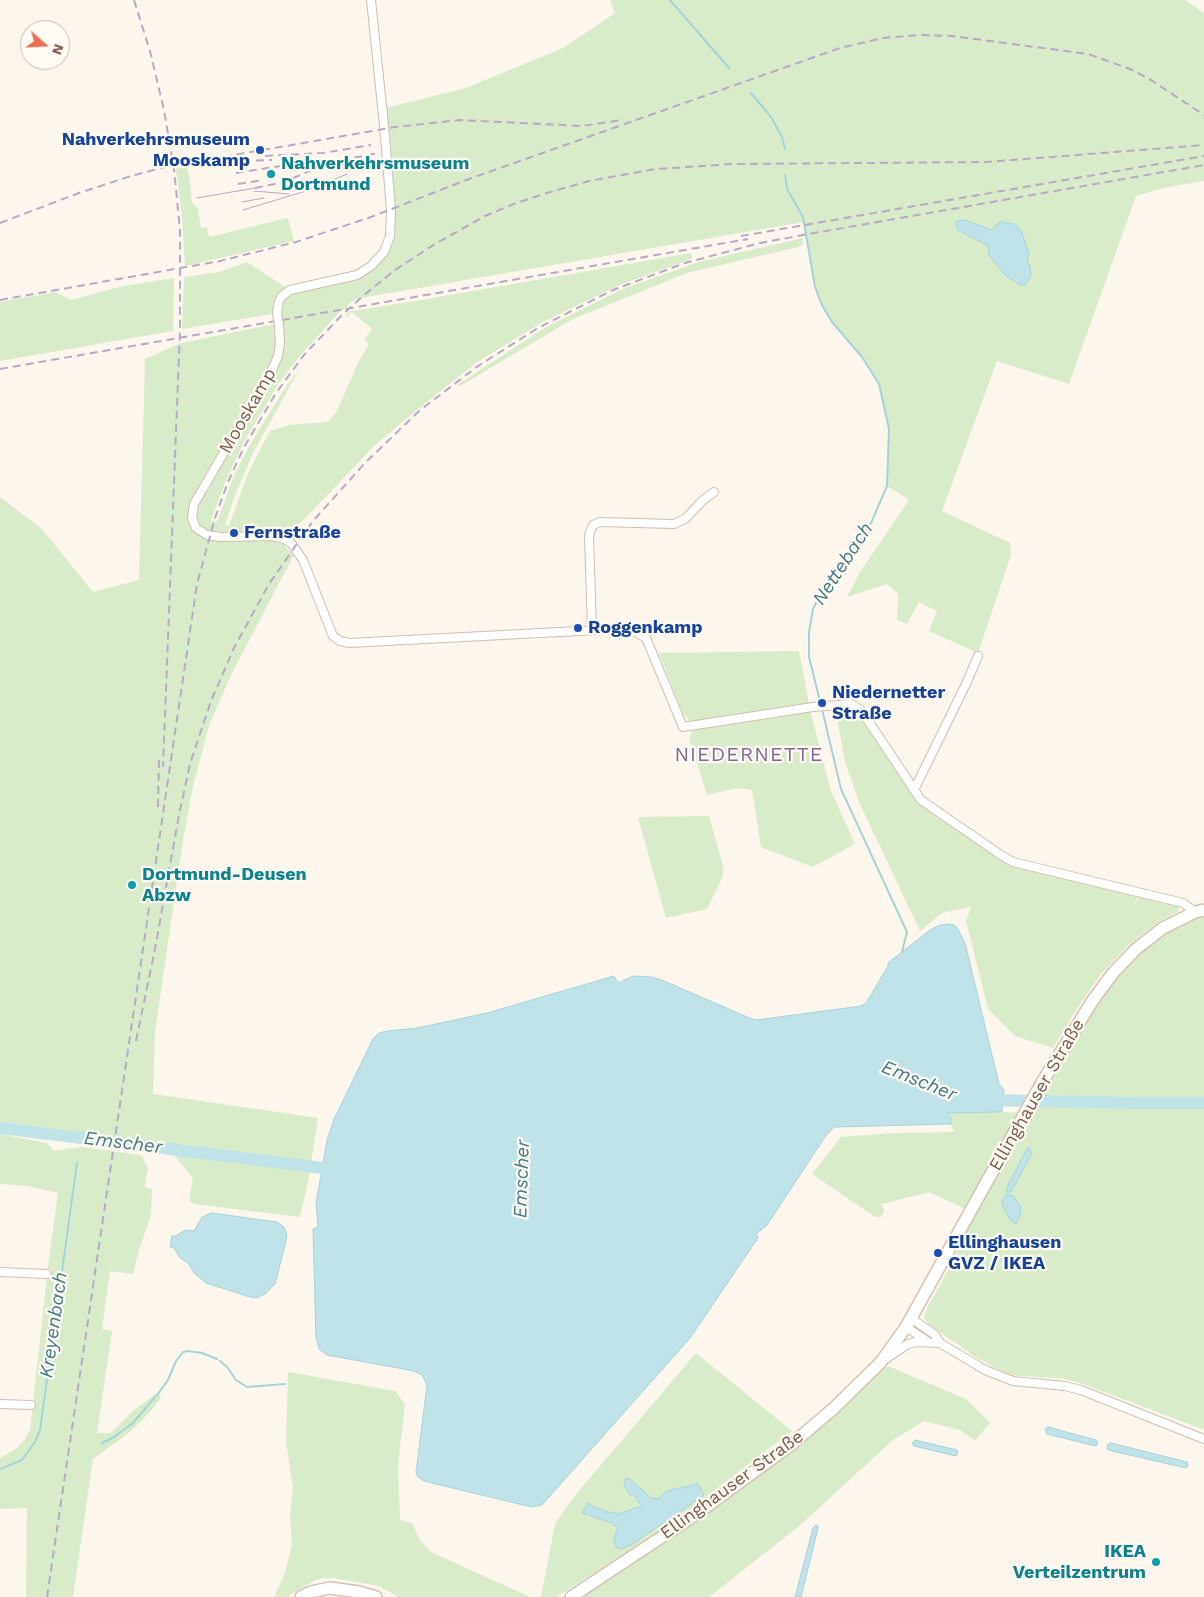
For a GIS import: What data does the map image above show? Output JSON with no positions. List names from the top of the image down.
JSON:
{
  "streets": {
    "main road": ["Ellinghauser Straße"],
    "street": ["Mooskamp"]
  },
  "districts": ["NIEDERNETTE"],
  "water": ["Nettebach", "Emscher", "Kreyenbach"],
  "places": [
    "Nahverkehrsmuseum Mooskamp",
    "Nahverkehrsmuseum Dortmund",
    "Fernstraße",
    "Roggenkamp",
    "Niedernetter Straße",
    "Dortmund-Deusen Abzw",
    "Ellinghausen GVZ / IKEA",
    "IKEA Verteilzentrum"
  ],
  "north": "right"
}
